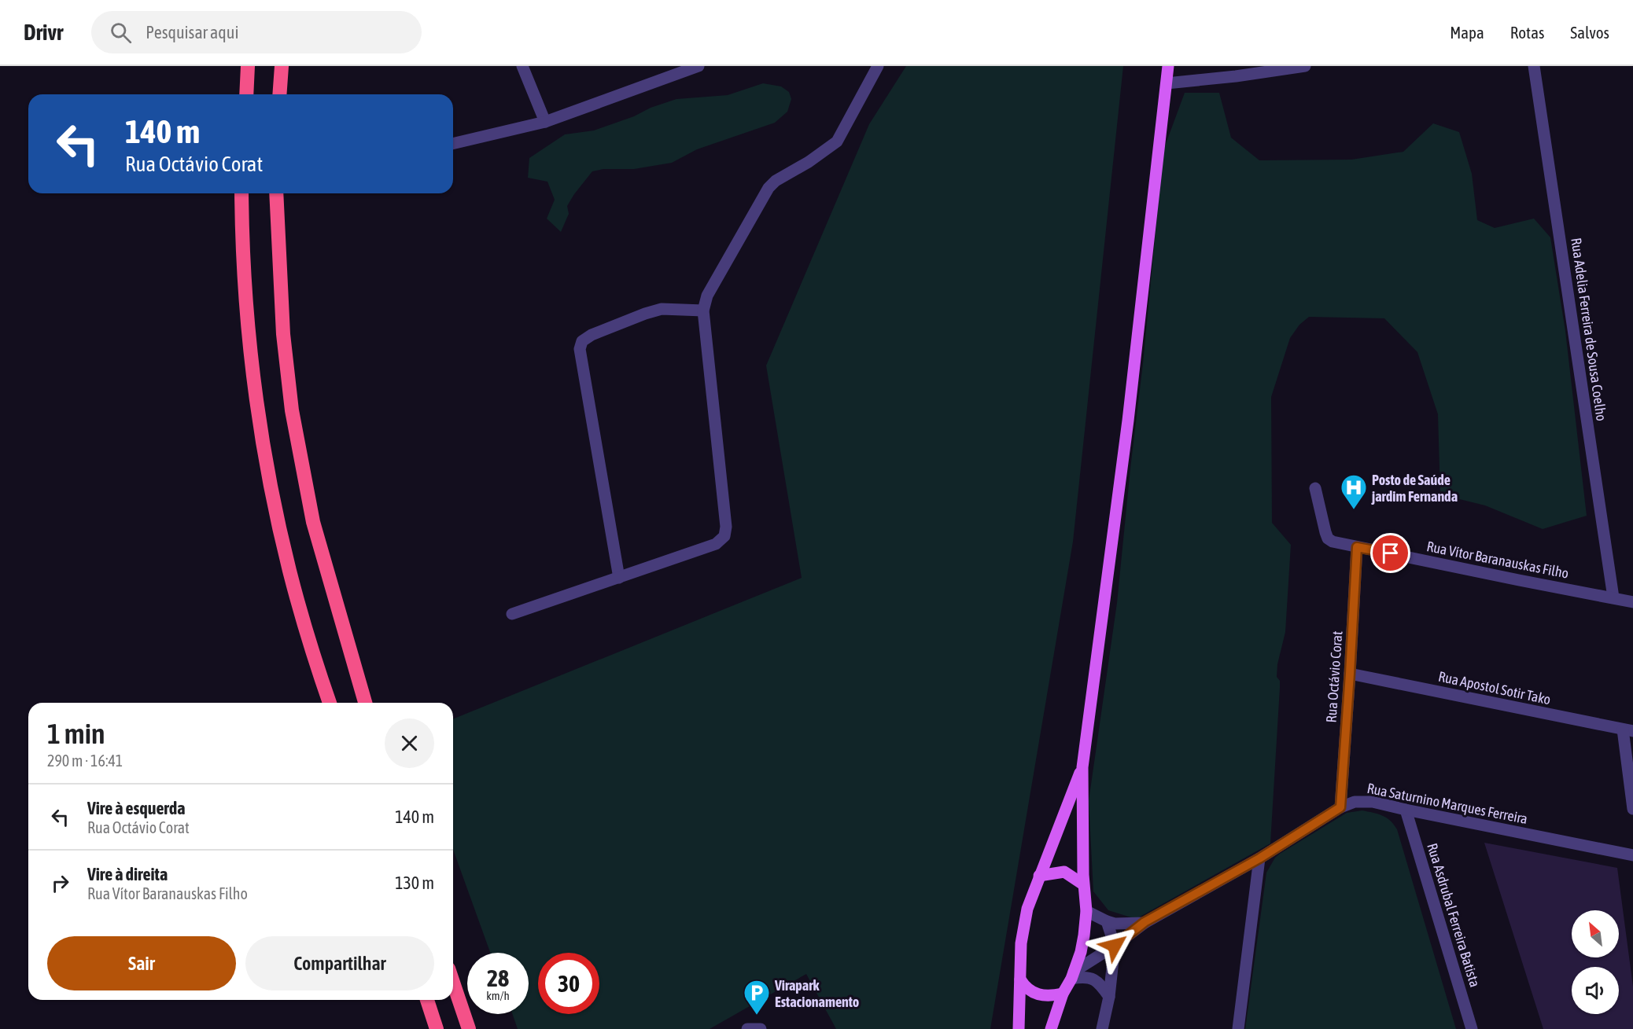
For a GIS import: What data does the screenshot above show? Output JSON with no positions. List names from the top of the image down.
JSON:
{
  "streets": {
    "street": [
      "Rua Adelia Ferreira de Sousa Coelho",
      "Rua Vítor Baranauskas Filho",
      "Rua Octávio Corat",
      "Rua Apostol Sotir Tako",
      "Rua Saturnino Marques Ferreira",
      "Rua Asdrubal Ferreira Batista"
    ]
  },
  "crossings": [
    ["Rua Adelia Ferreira de Sousa Coelho", "Rua Vítor Baranauskas Filho"],
    ["Rua Vítor Baranauskas Filho", "Rua Octávio Corat"],
    ["Rua Octávio Corat", "Rua Apostol Sotir Tako"],
    ["Rua Octávio Corat", "Rua Saturnino Marques Ferreira"],
    ["Rua Saturnino Marques Ferreira", "Rua Asdrubal Ferreira Batista"]
  ],
  "places": {
    "hospital": ["Posto de Saúde jardim Fernanda"],
    "parking": ["Virapark Estacionamento"]
  },
  "north": "top left",
  "page": {
    "header": "Drivr",
    "search": "Pesquisar aqui",
    "nav": ["Mapa", "Rotas", "Salvos"],
    "turn": ["140 m", "Rua Octávio Corat"],
    "heading": ["1 min", "290 m · 16:41"],
    "list": [
      {
        "name": "Vire à esquerda",
        "note": "Rua Octávio Corat",
        "value": "140 m"
      },
      {
        "name": "Vire à direita",
        "note": "Rua Vítor Baranauskas Filho",
        "value": "130 m"
      }
    ],
    "buttons": ["Sair", "Compartilhar"],
    "speed": "28 km/h",
    "limit": "30"
  }
}
